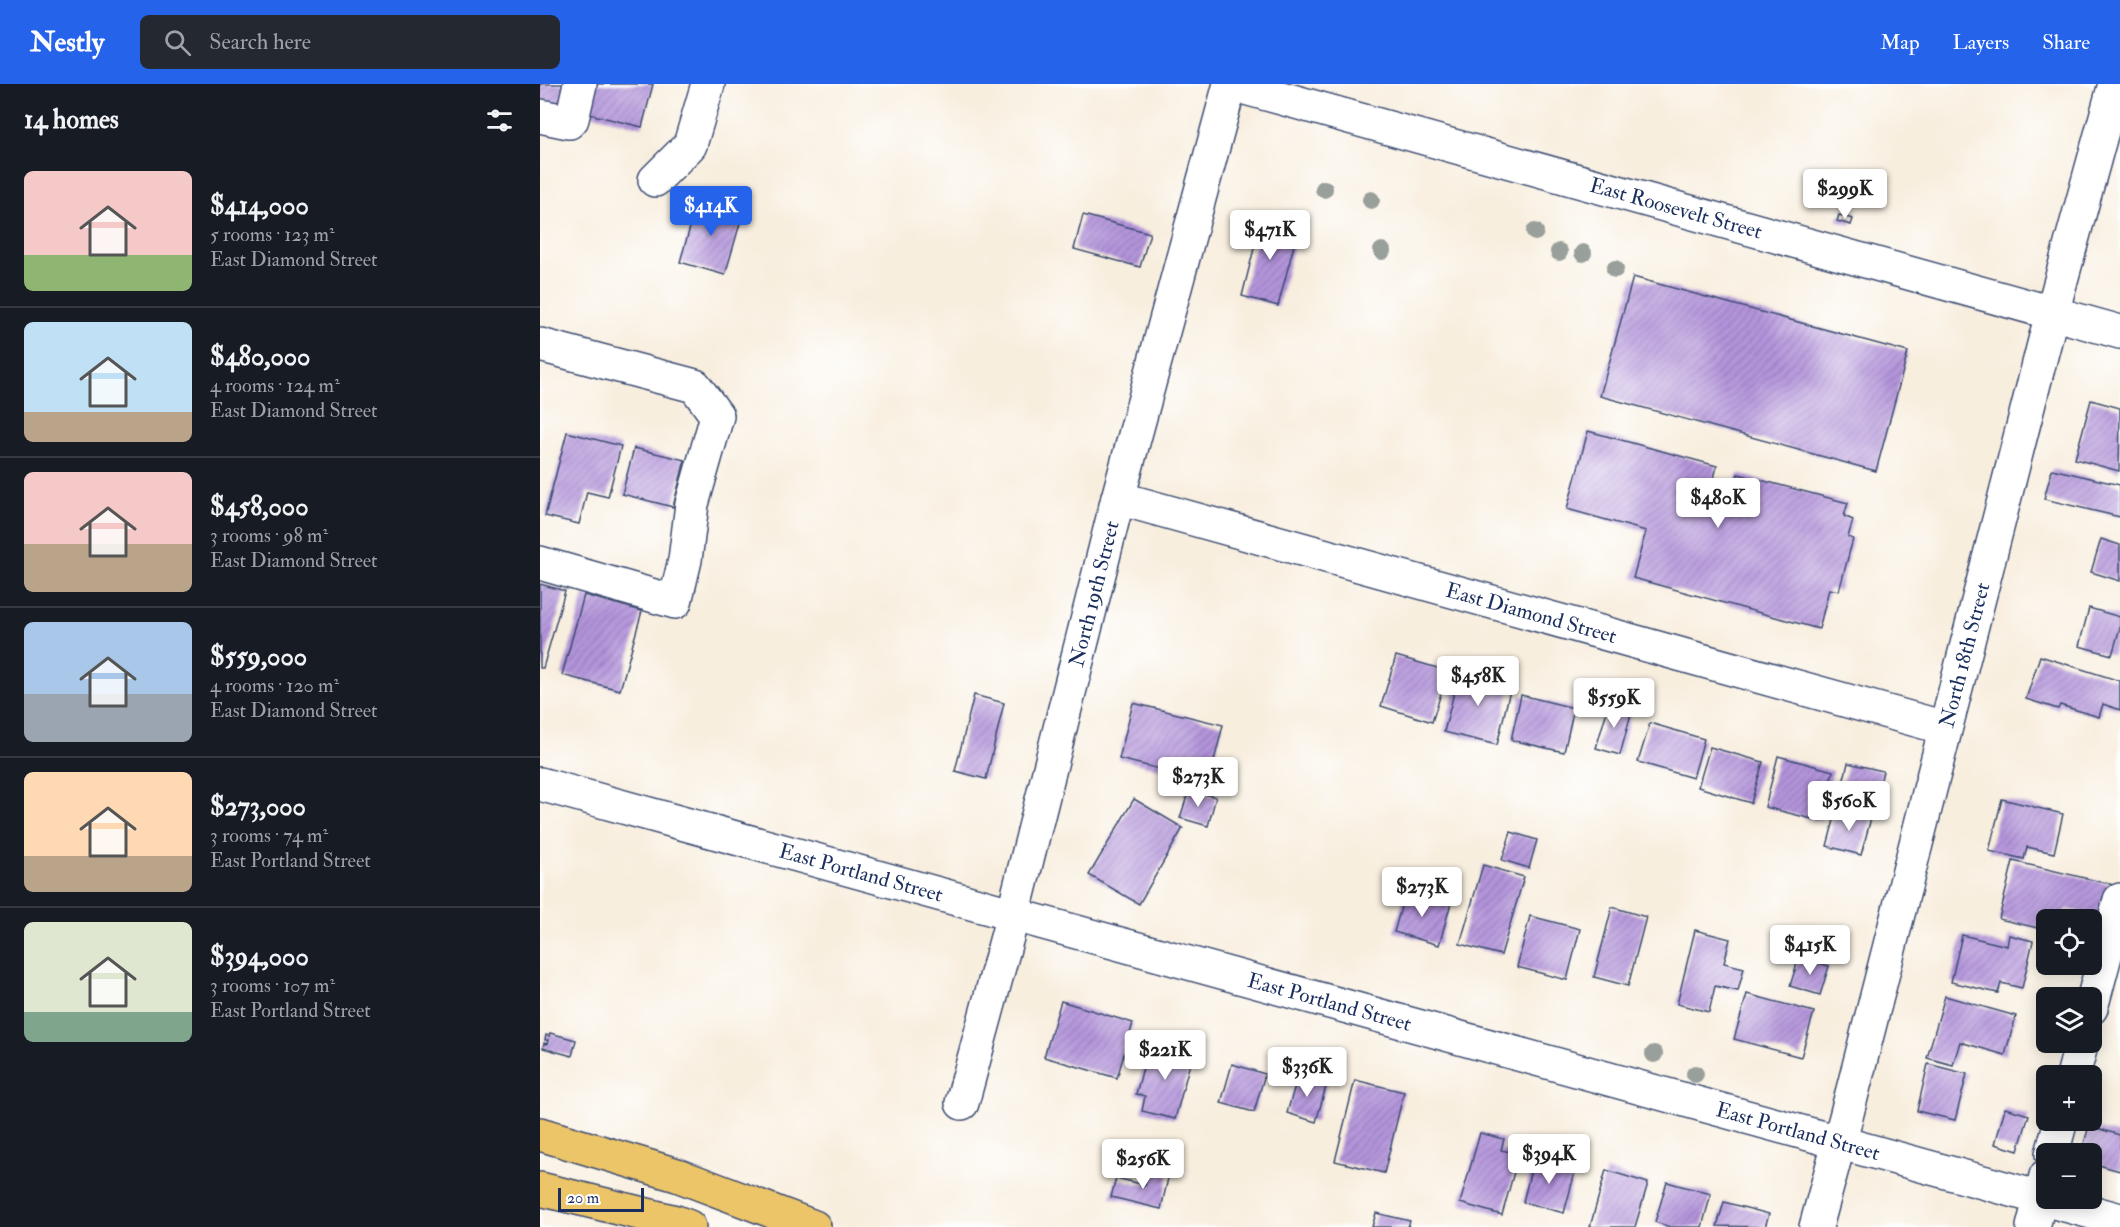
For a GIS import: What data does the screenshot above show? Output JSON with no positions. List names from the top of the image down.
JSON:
{
  "streets": {
    "street": [
      "East Roosevelt Street",
      "North 19th Street",
      "East Diamond Street",
      "North 18th Street",
      "East Portland Street"
    ]
  },
  "crossings": [
    ["East Roosevelt Street", "North 19th Street"],
    ["East Roosevelt Street", "North 18th Street"],
    ["North 19th Street", "East Diamond Street"],
    ["North 19th Street", "East Portland Street"],
    ["East Diamond Street", "North 18th Street"],
    ["North 18th Street", "East Portland Street"]
  ],
  "scale_bar": "20 m",
  "page": {
    "header": "Nestly",
    "search": "Search here",
    "nav": ["Map", "Layers", "Share"],
    "heading": "14 homes",
    "list": [
      {
        "name": "$414,000",
        "note": "5 rooms · 123 m² · East Diamond Street"
      },
      {
        "name": "$480,000",
        "note": "4 rooms · 124 m² · East Diamond Street"
      },
      {
        "name": "$458,000",
        "note": "3 rooms · 98 m² · East Diamond Street"
      },
      {
        "name": "$559,000",
        "note": "4 rooms · 120 m² · East Diamond Street"
      },
      {
        "name": "$273,000",
        "note": "3 rooms · 74 m² · East Portland Street"
      },
      {
        "name": "$394,000",
        "note": "3 rooms · 107 m² · East Portland Street"
      }
    ],
    "price": [
      "$299K",
      "$414K",
      "$471K",
      "$480K",
      "$458K",
      "$559K",
      "$273K",
      "$560K",
      "$273K",
      "$415K",
      "$221K",
      "$336K",
      "$394K",
      "$256K"
    ],
    "map_buttons": ["+", "−"],
    "scale": "20 m"
  }
}
